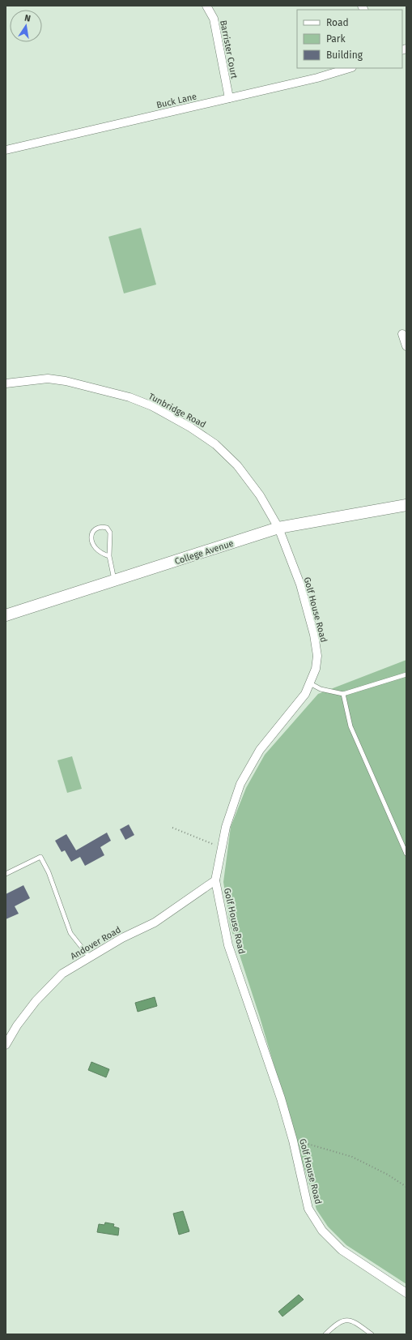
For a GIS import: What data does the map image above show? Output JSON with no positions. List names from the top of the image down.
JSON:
{
  "streets": {
    "main road": ["College Avenue"],
    "street": [
      "Barrister Court",
      "Buck Lane",
      "Tunbridge Road",
      "Golf House Road",
      "Andover Road"
    ]
  },
  "crossings": [
    ["Barrister Court", "Buck Lane"],
    ["Tunbridge Road", "College Avenue"],
    ["Tunbridge Road", "Golf House Road"],
    ["College Avenue", "Golf House Road"],
    ["Golf House Road", "Andover Road"]
  ],
  "legend": ["Road", "Park", "Building"],
  "north": "top"
}
